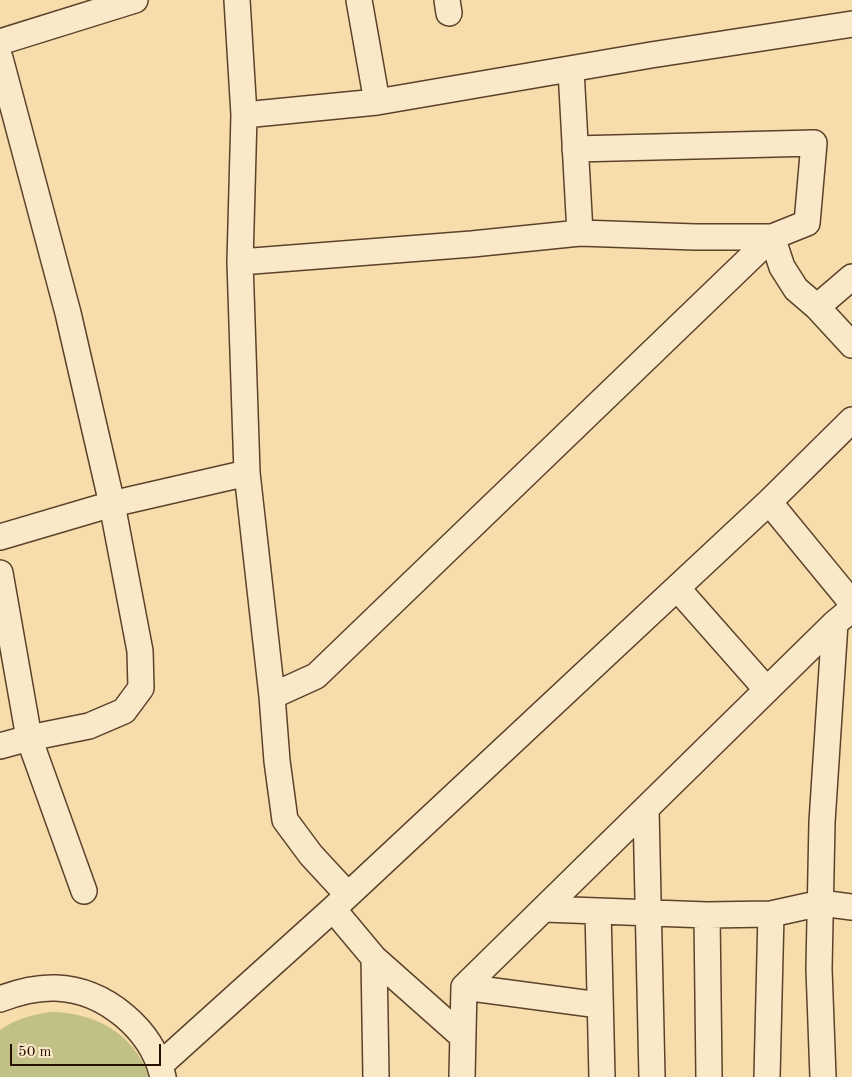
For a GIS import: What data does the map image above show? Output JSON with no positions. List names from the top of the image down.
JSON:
{
  "scale_bar": "50 m"
}
